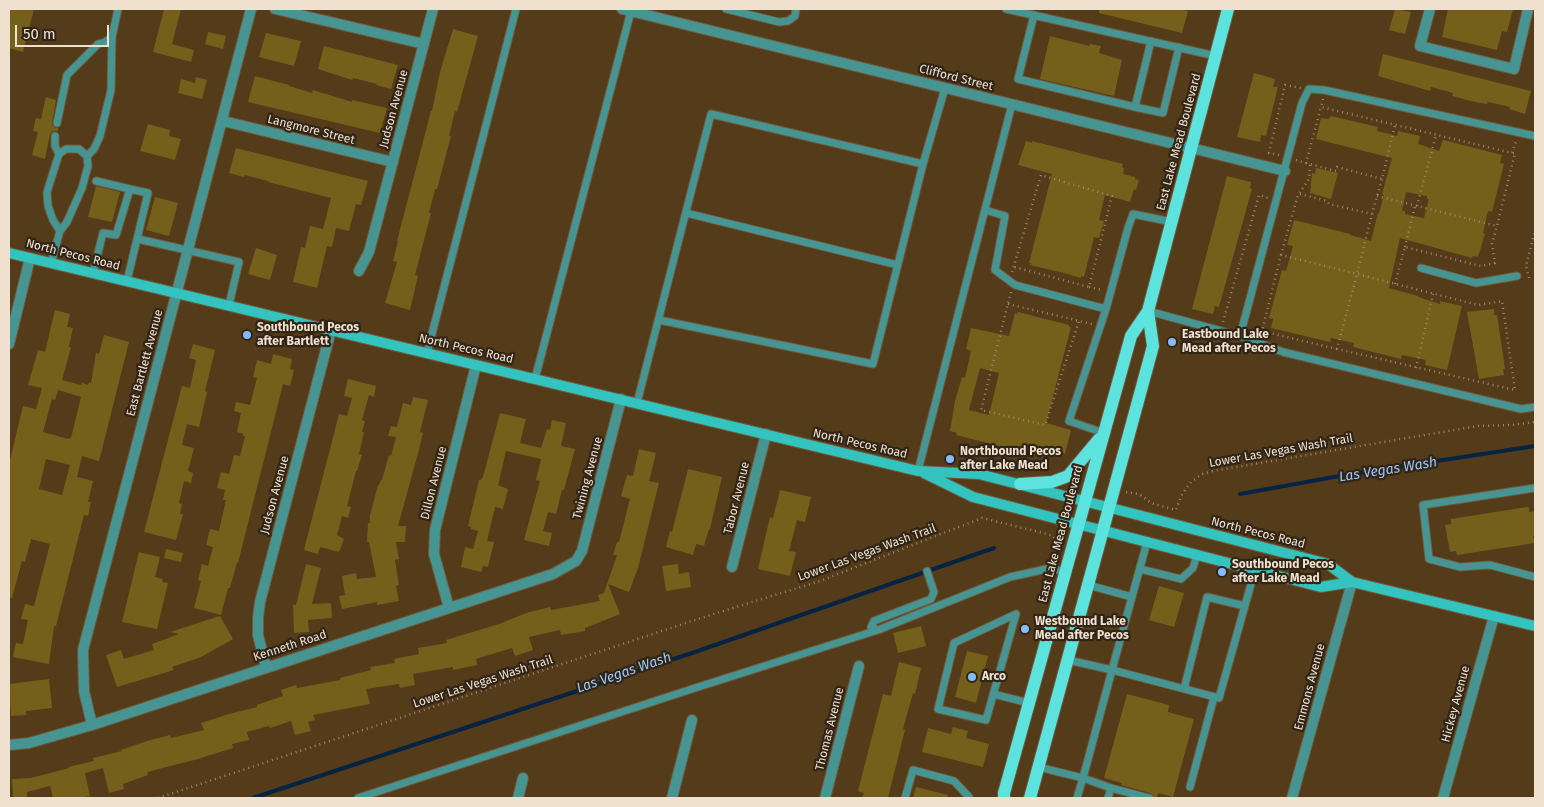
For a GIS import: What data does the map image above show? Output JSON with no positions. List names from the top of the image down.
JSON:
{
  "streets": {
    "main road": ["East Lake Mead Boulevard", "North Pecos Road"],
    "street": [
      "Clifford Street",
      "Judson Avenue",
      "Langmore Street",
      "East Bartlett Avenue",
      "Twining Avenue",
      "Dillon Avenue",
      "Tabor Avenue",
      "Kenneth Road",
      "Emmons Avenue",
      "Hickey Avenue",
      "Thomas Avenue"
    ],
    "path": ["Lower Las Vegas Wash Trail"]
  },
  "crossings": [
    ["Clifford Street", "East Lake Mead Boulevard"],
    ["Judson Avenue", "Langmore Street"],
    ["Judson Avenue", "North Pecos Road"],
    ["Judson Avenue", "Kenneth Road"],
    ["Langmore Street", "East Bartlett Avenue"],
    ["East Lake Mead Boulevard", "North Pecos Road"],
    ["East Lake Mead Boulevard", "Lower Las Vegas Wash Trail"],
    ["North Pecos Road", "East Bartlett Avenue"],
    ["North Pecos Road", "Lower Las Vegas Wash Trail"],
    ["North Pecos Road", "Twining Avenue"],
    ["North Pecos Road", "Dillon Avenue"],
    ["North Pecos Road", "Tabor Avenue"],
    ["North Pecos Road", "Emmons Avenue"],
    ["North Pecos Road", "Hickey Avenue"],
    ["East Bartlett Avenue", "Kenneth Road"],
    ["Twining Avenue", "Kenneth Road"],
    ["Dillon Avenue", "Kenneth Road"]
  ],
  "water": ["Las Vegas Wash"],
  "places": [
    "Southbound Pecos after Bartlett",
    "Eastbound Lake Mead after Pecos",
    "Northbound Pecos after Lake Mead",
    "Southbound Pecos after Lake Mead",
    "Westbound Lake Mead after Pecos",
    "Arco"
  ],
  "scale_bar": "50 m"
}
